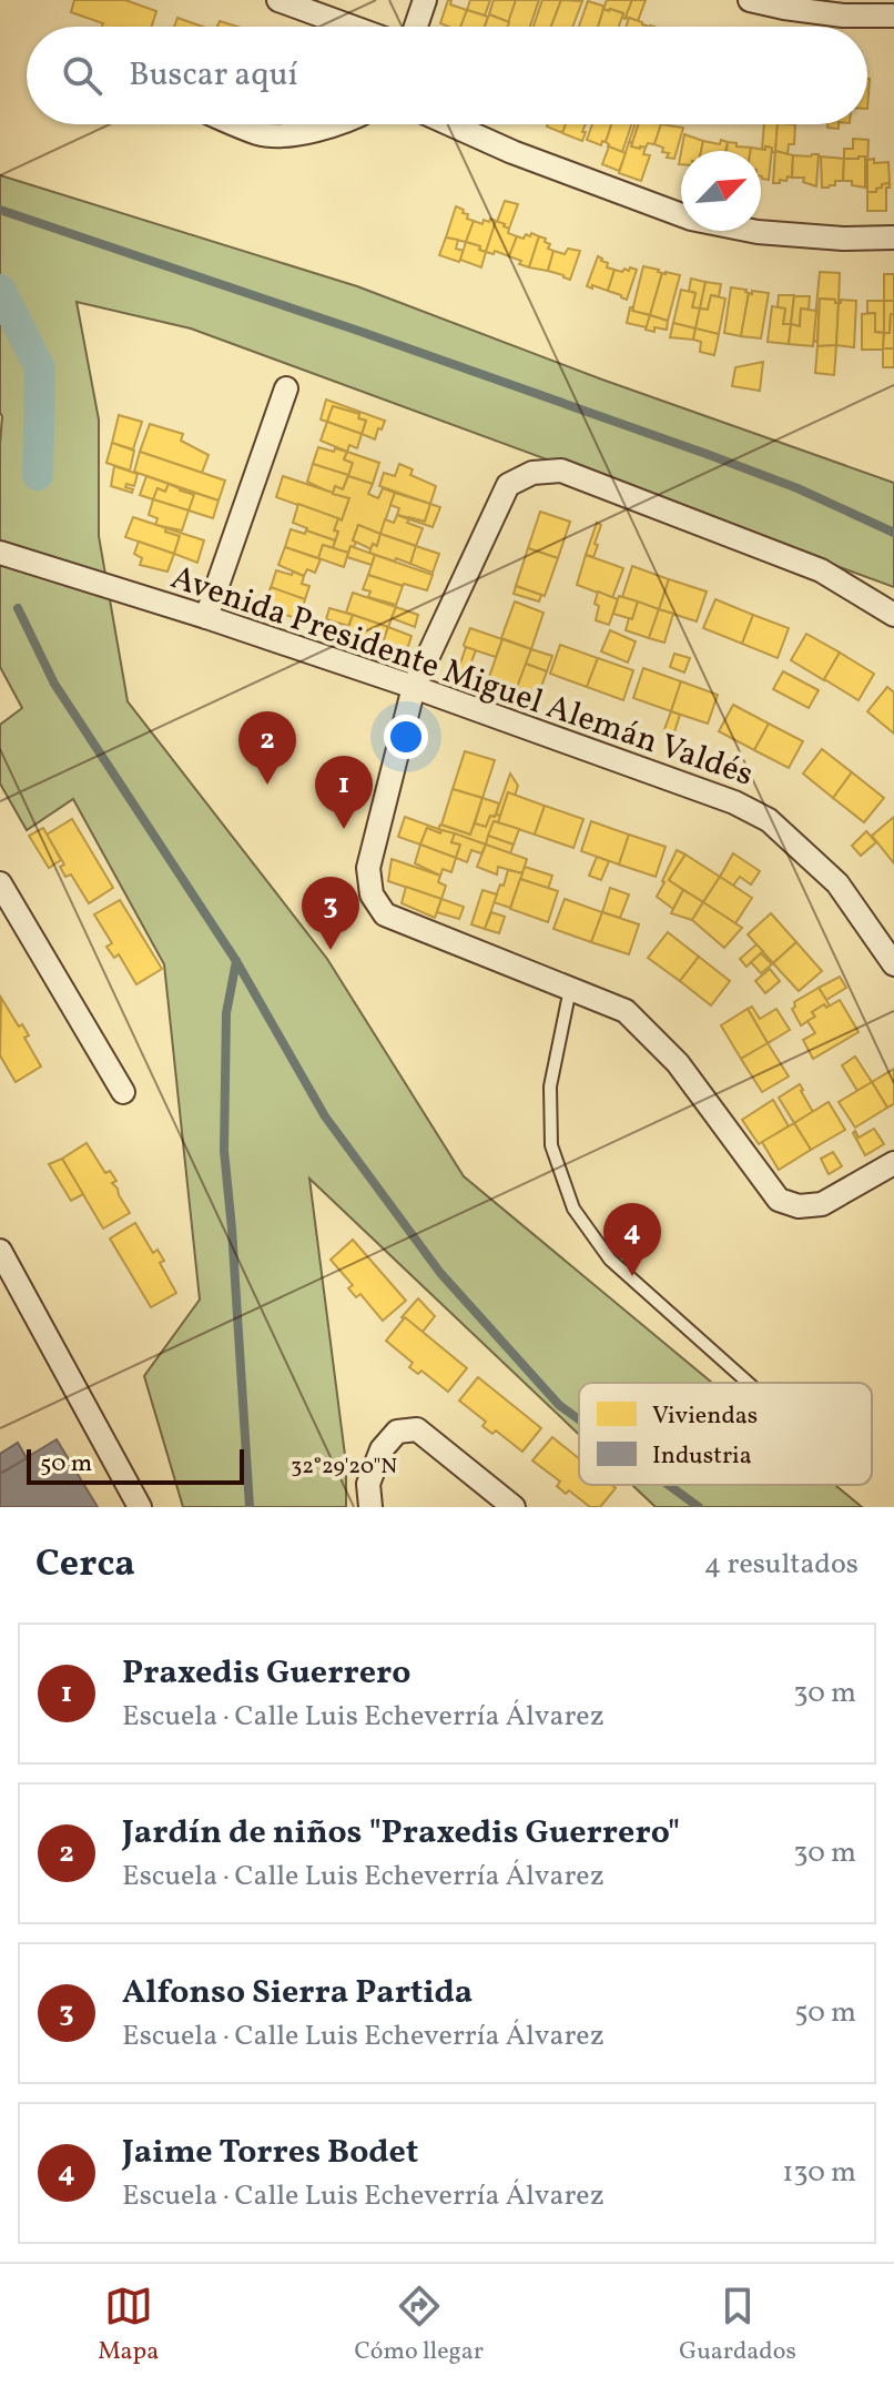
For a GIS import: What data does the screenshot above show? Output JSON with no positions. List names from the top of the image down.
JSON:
{
  "streets": {
    "street": ["Avenida Presidente Miguel Alemán Valdés"]
  },
  "legend": ["Viviendas", "Industria"],
  "scale_bar": "50 m",
  "north": "top right",
  "page": {
    "search": "Buscar aquí",
    "pins": [
      "2",
      "1",
      "3",
      "4"
    ],
    "scale": "50 m",
    "heading": ["Cerca", "4 resultados"],
    "list": [
      {
        "mark": "1",
        "name": "Praxedis Guerrero",
        "note": "Escuela · Calle Luis Echeverría Álvarez",
        "value": "30 m"
      },
      {
        "mark": "2",
        "name": "Jardín de niños \"Praxedis Guerrero\"",
        "note": "Escuela · Calle Luis Echeverría Álvarez",
        "value": "30 m"
      },
      {
        "mark": "3",
        "name": "Alfonso Sierra Partida",
        "note": "Escuela · Calle Luis Echeverría Álvarez",
        "value": "50 m"
      },
      {
        "mark": "4",
        "name": "Jaime Torres Bodet",
        "note": "Escuela · Calle Luis Echeverría Álvarez",
        "value": "130 m"
      }
    ],
    "nav": ["Mapa", "Cómo llegar", "Guardados"]
  },
  "coordinates": ["32°29'20\"N"]
}
